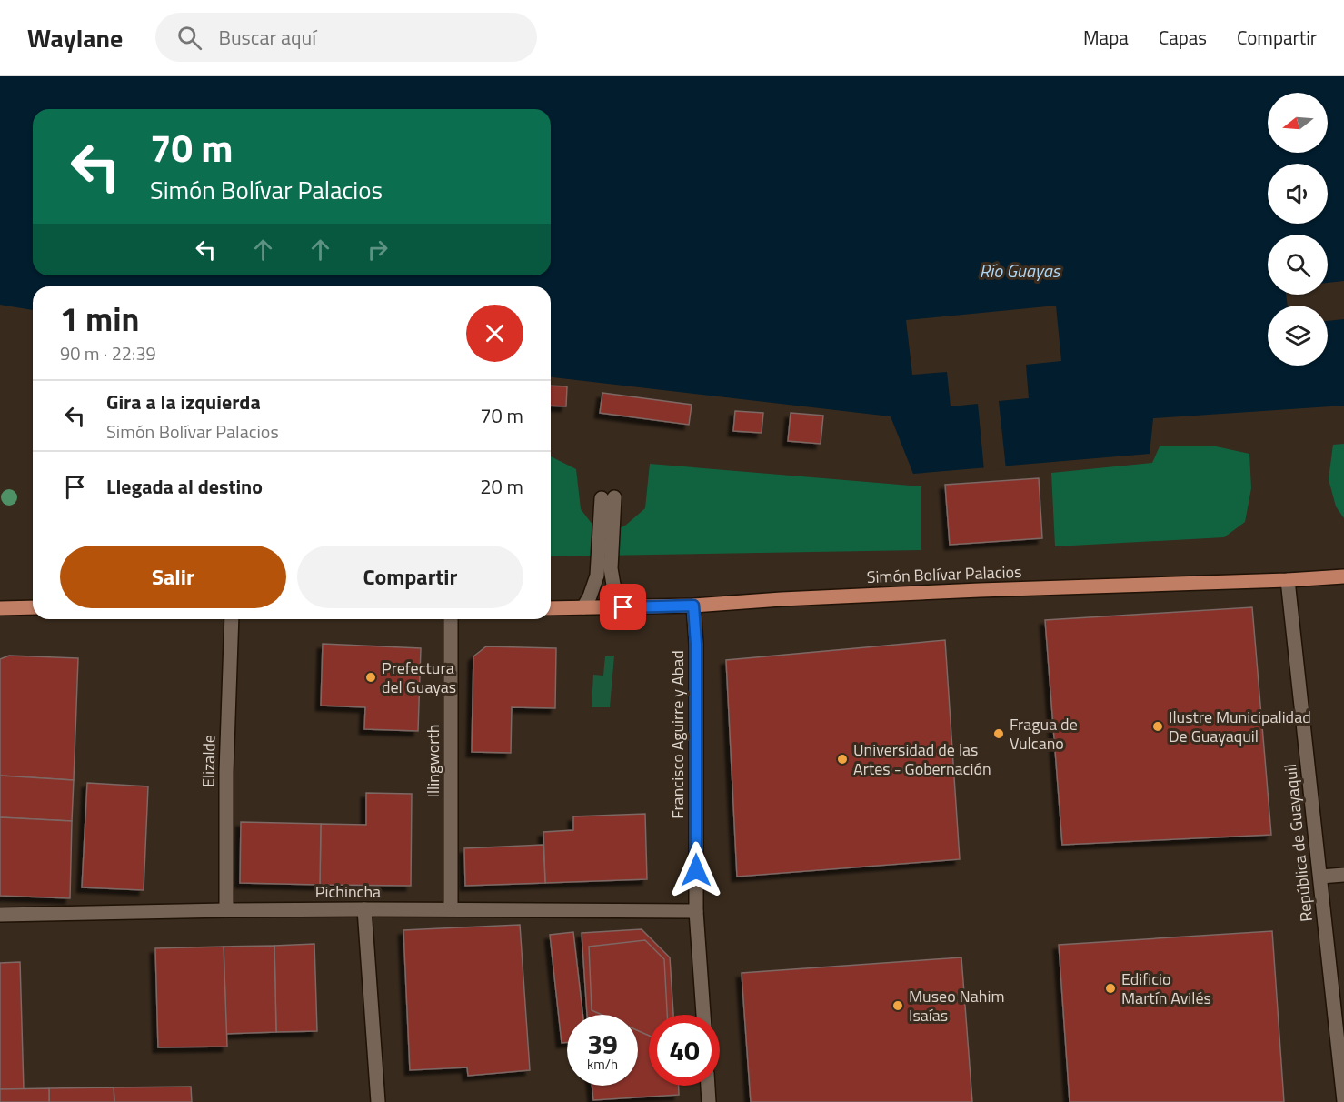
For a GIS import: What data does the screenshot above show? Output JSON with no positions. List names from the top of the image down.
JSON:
{
  "streets": {
    "main road": ["Simón Bolívar Palacios"],
    "street": [
      "Francisco Aguirre y Abad",
      "Elizalde",
      "Illingworth",
      "República de Guayaquil",
      "Pichincha"
    ]
  },
  "crossings": [
    ["Simón Bolívar Palacios", "Francisco Aguirre y Abad"],
    ["Simón Bolívar Palacios", "República de Guayaquil"],
    ["Francisco Aguirre y Abad", "Pichincha"],
    ["Elizalde", "Pichincha"],
    ["Illingworth", "Pichincha"]
  ],
  "water": ["Río Guayas"],
  "places": [
    "Prefectura del Guayas",
    "Ilustre Municipalidad De Guayaquil",
    "Fragua de Vulcano",
    "Universidad de las Artes - Gobernación",
    "Edificio Martín Avilés",
    "Museo Nahim Isaías"
  ],
  "north": "left",
  "page": {
    "header": "Waylane",
    "search": "Buscar aquí",
    "nav": ["Mapa", "Capas", "Compartir"],
    "turn": ["70 m", "Simón Bolívar Palacios"],
    "heading": ["1 min", "90 m · 22:39"],
    "list": [
      {
        "name": "Gira a la izquierda",
        "note": "Simón Bolívar Palacios",
        "value": "70 m"
      },
      {
        "name": "Llegada al destino",
        "value": "20 m"
      }
    ],
    "buttons": ["Salir", "Compartir"],
    "speed": "39 km/h",
    "limit": "40"
  }
}
